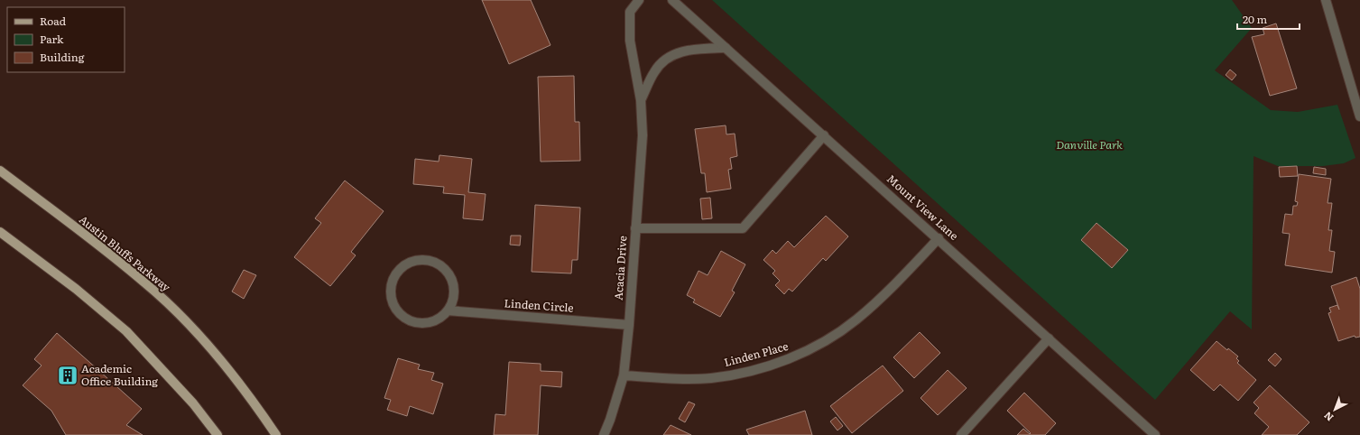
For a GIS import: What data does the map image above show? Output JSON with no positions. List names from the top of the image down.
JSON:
{
  "streets": {
    "main road": ["Austin Bluffs Parkway"],
    "street": [
      "Mount View Lane",
      "Acacia Drive",
      "Linden Circle",
      "Linden Place"
    ]
  },
  "crossings": [
    ["Mount View Lane", "Acacia Drive"],
    ["Mount View Lane", "Linden Place"],
    ["Acacia Drive", "Linden Circle"],
    ["Acacia Drive", "Linden Place"]
  ],
  "parks": ["Danville Park"],
  "places": {
    "building": ["Academic Office Building"]
  },
  "legend": ["Road", "Park", "Building"],
  "scale_bar": "20 m",
  "north": "bottom left"
}
